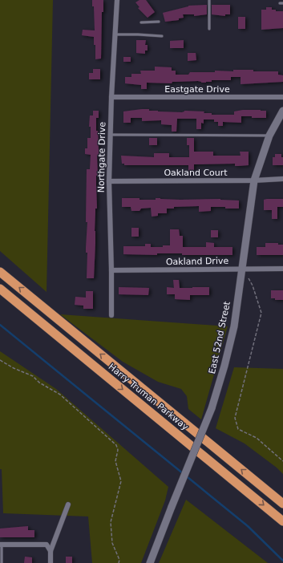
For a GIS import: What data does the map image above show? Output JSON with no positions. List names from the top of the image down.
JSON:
{
  "streets": {
    "highway": ["Harry Truman Parkway"],
    "main road": ["East 52nd Street"],
    "street": [
      "Eastgate Drive",
      "Northgate Drive",
      "Oakland Court",
      "Oakland Drive"
    ]
  },
  "crossings": [
    ["Eastgate Drive", "Northgate Drive"],
    ["Northgate Drive", "Oakland Court"],
    ["Northgate Drive", "Oakland Drive"],
    ["Oakland Court", "East 52nd Street"],
    ["Oakland Drive", "East 52nd Street"]
  ]
}
